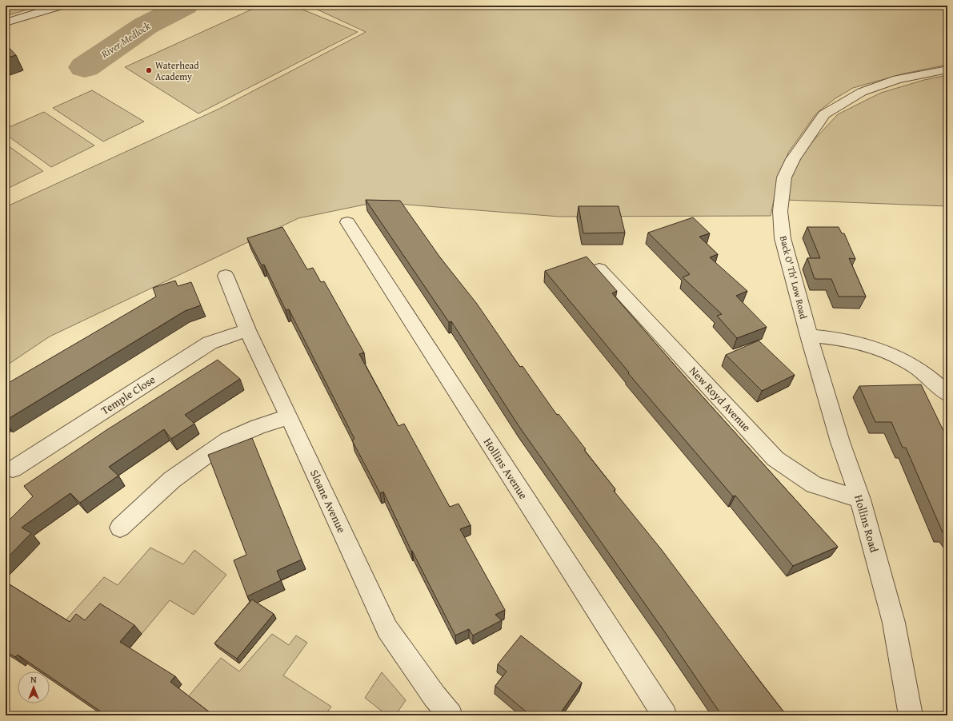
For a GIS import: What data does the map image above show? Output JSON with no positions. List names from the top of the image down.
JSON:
{
  "streets": {
    "street": [
      "Back O' Th' Low Road",
      "Temple Close",
      "New Royd Avenue",
      "Hollins Avenue",
      "Sloane Avenue",
      "Hollins Road"
    ]
  },
  "crossings": [
    ["Back O' Th' Low Road", "Hollins Road"],
    ["Temple Close", "Sloane Avenue"],
    ["New Royd Avenue", "Hollins Road"]
  ],
  "water": ["River Medlock"],
  "places": ["Waterhead Academy"],
  "north": "top"
}
